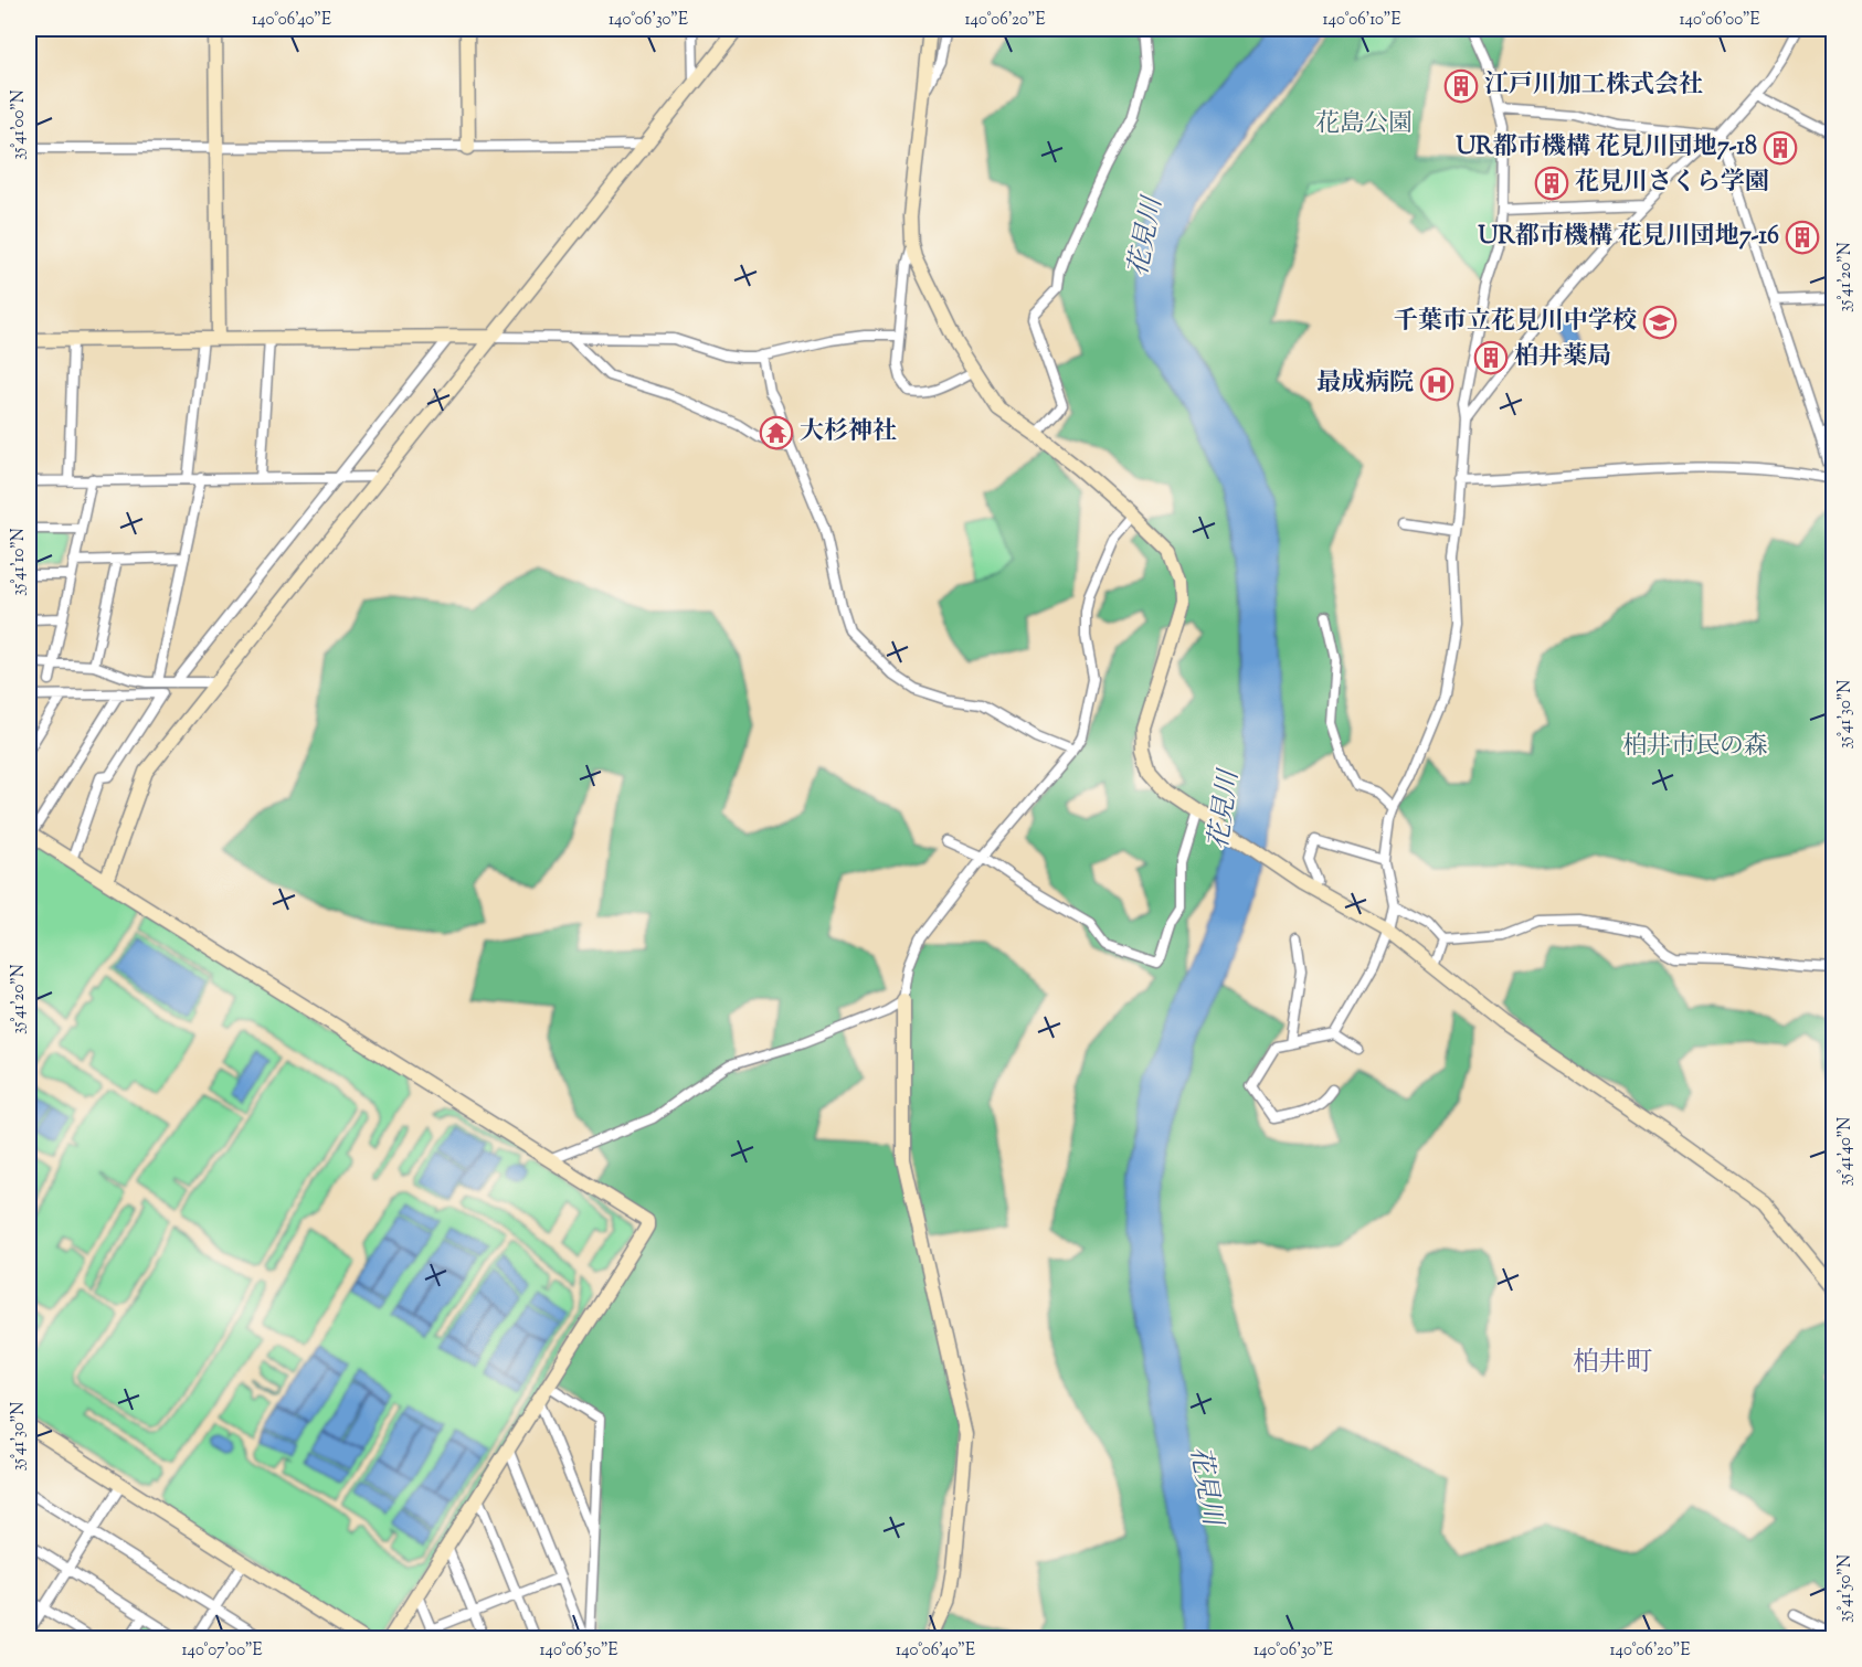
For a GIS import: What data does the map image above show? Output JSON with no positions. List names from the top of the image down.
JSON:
{
  "districts": ["柏井町"],
  "water": ["花見川"],
  "parks": ["花島公園", "柏井市民の森"],
  "places": {
    "building": [
      "江戸川加工株式会社",
      "UR都市機構 花見川団地7-18",
      "花見川さくら学園",
      "UR都市機構 花見川団地7-16",
      "柏井薬局"
    ],
    "school or university": ["千葉市立花見川中学校"],
    "hospital": ["最成病院"],
    "temple": ["大杉神社"]
  },
  "coordinates": [
    "140°06'40\"E",
    "140°06'30\"E",
    "140°06'20\"E",
    "140°06'10\"E",
    "140°06'00\"E",
    "35°41'00\"N",
    "35°41'20\"N",
    "35°41'10\"N",
    "35°41'30\"N",
    "35°41'40\"N",
    "35°41'50\"N",
    "140°07'00\"E",
    "140°06'50\"E"
  ]
}
